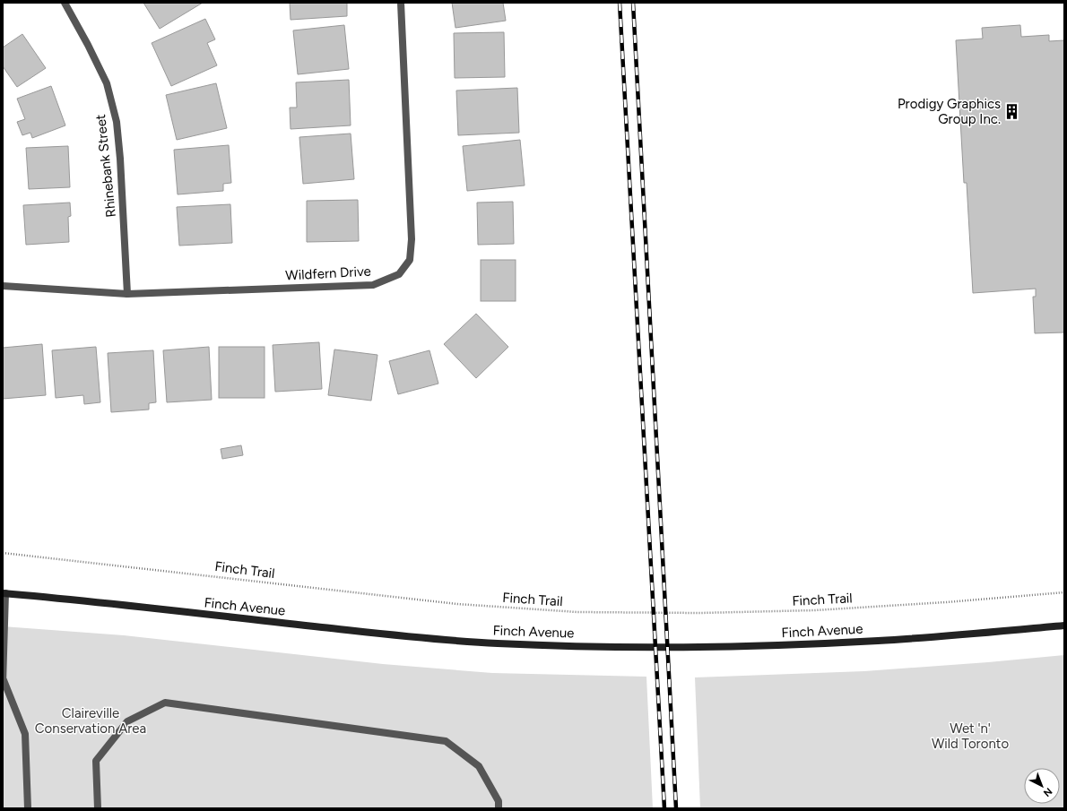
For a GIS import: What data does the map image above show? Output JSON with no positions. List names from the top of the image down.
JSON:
{
  "streets": {
    "main road": ["Finch Avenue"],
    "street": ["Rhinebank Street", "Wildfern Drive"],
    "path": ["Finch Trail"]
  },
  "crossings": [
    ["Rhinebank Street", "Wildfern Drive"]
  ],
  "parks": ["Claireville Conservation Area", "Wet 'n' Wild Toronto"],
  "places": {
    "building": ["Prodigy Graphics Group Inc."]
  },
  "north": "bottom right"
}
